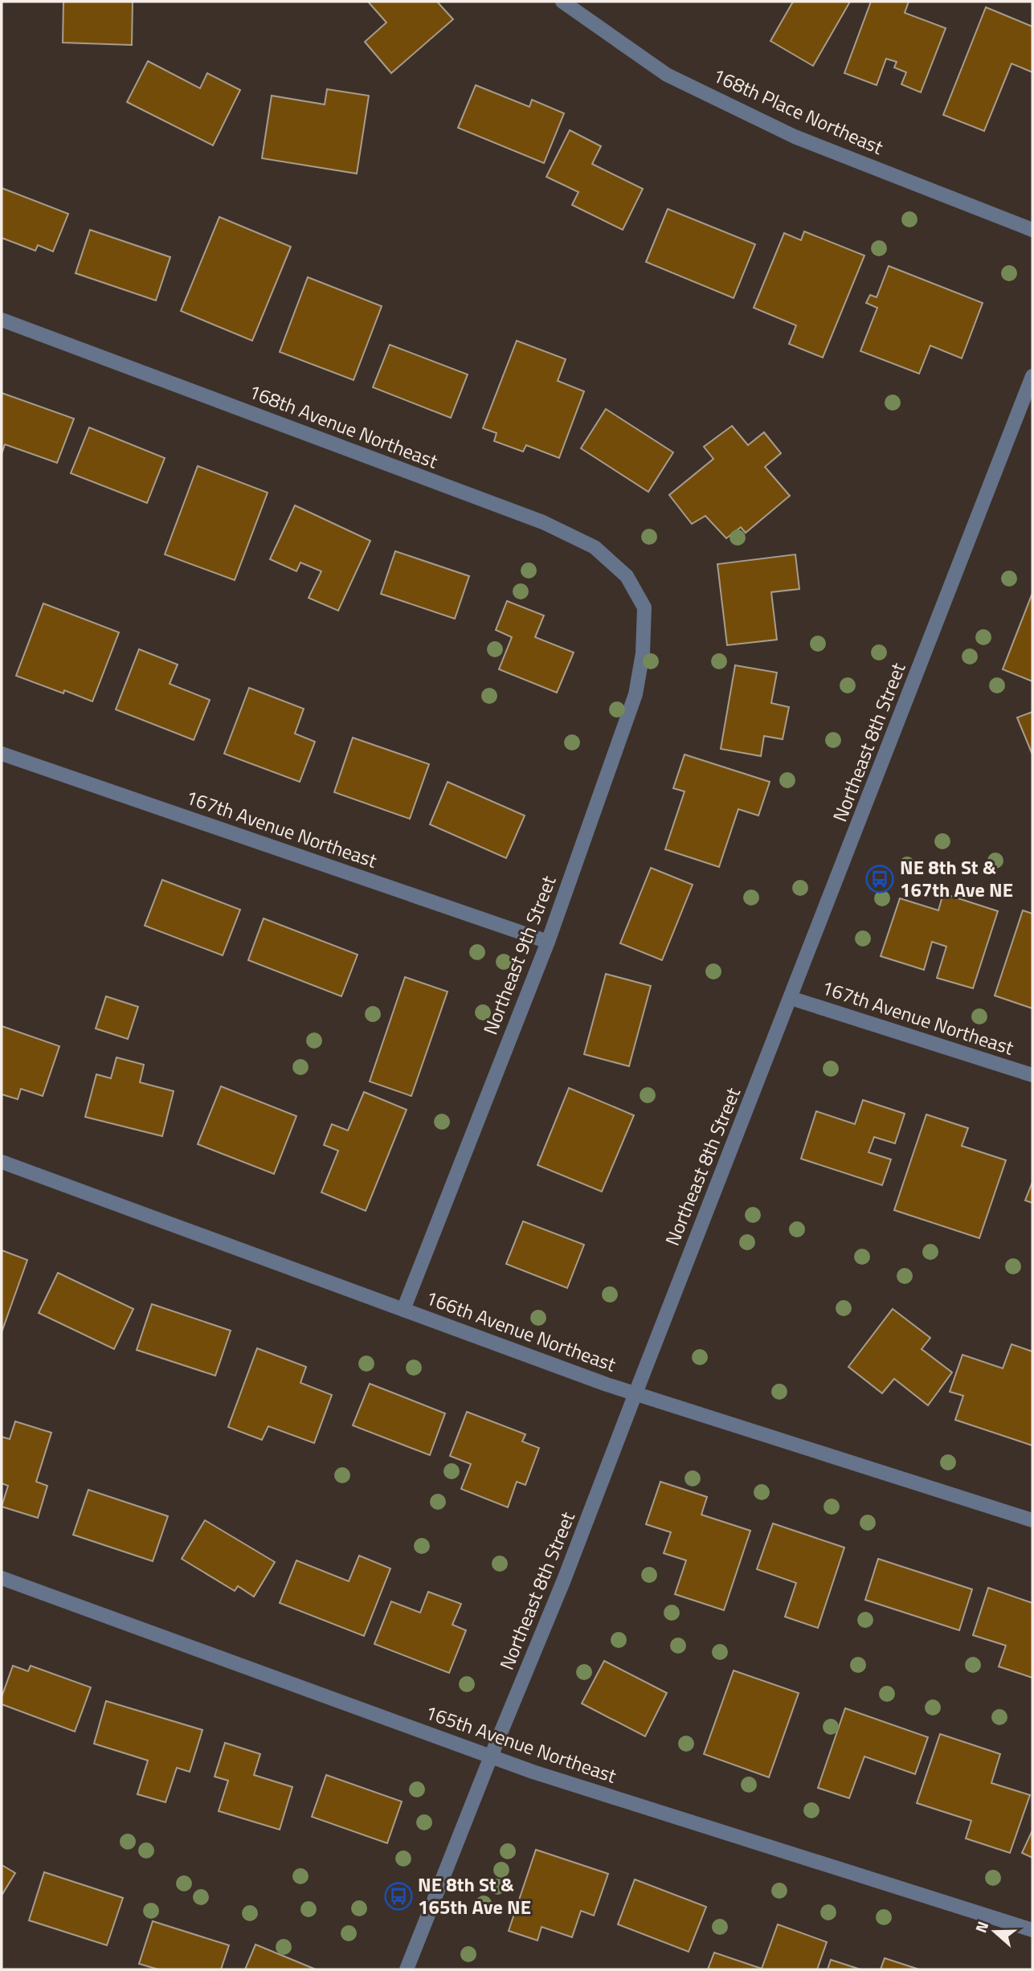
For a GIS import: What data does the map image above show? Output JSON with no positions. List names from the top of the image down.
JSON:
{
  "streets": {
    "street": [
      "168th Place Northeast",
      "168th Avenue Northeast",
      "Northeast 8th Street",
      "167th Avenue Northeast",
      "Northeast 9th Street",
      "166th Avenue Northeast",
      "165th Avenue Northeast"
    ]
  },
  "crossings": [
    ["168th Avenue Northeast", "Northeast 9th Street"],
    ["Northeast 8th Street", "167th Avenue Northeast"],
    ["Northeast 8th Street", "166th Avenue Northeast"],
    ["Northeast 8th Street", "165th Avenue Northeast"],
    ["167th Avenue Northeast", "Northeast 9th Street"],
    ["Northeast 9th Street", "166th Avenue Northeast"]
  ],
  "places": {
    "bus stop": ["NE 8th St & 167th Ave NE", "NE 8th St & 165th Ave NE"]
  },
  "north": "left"
}
